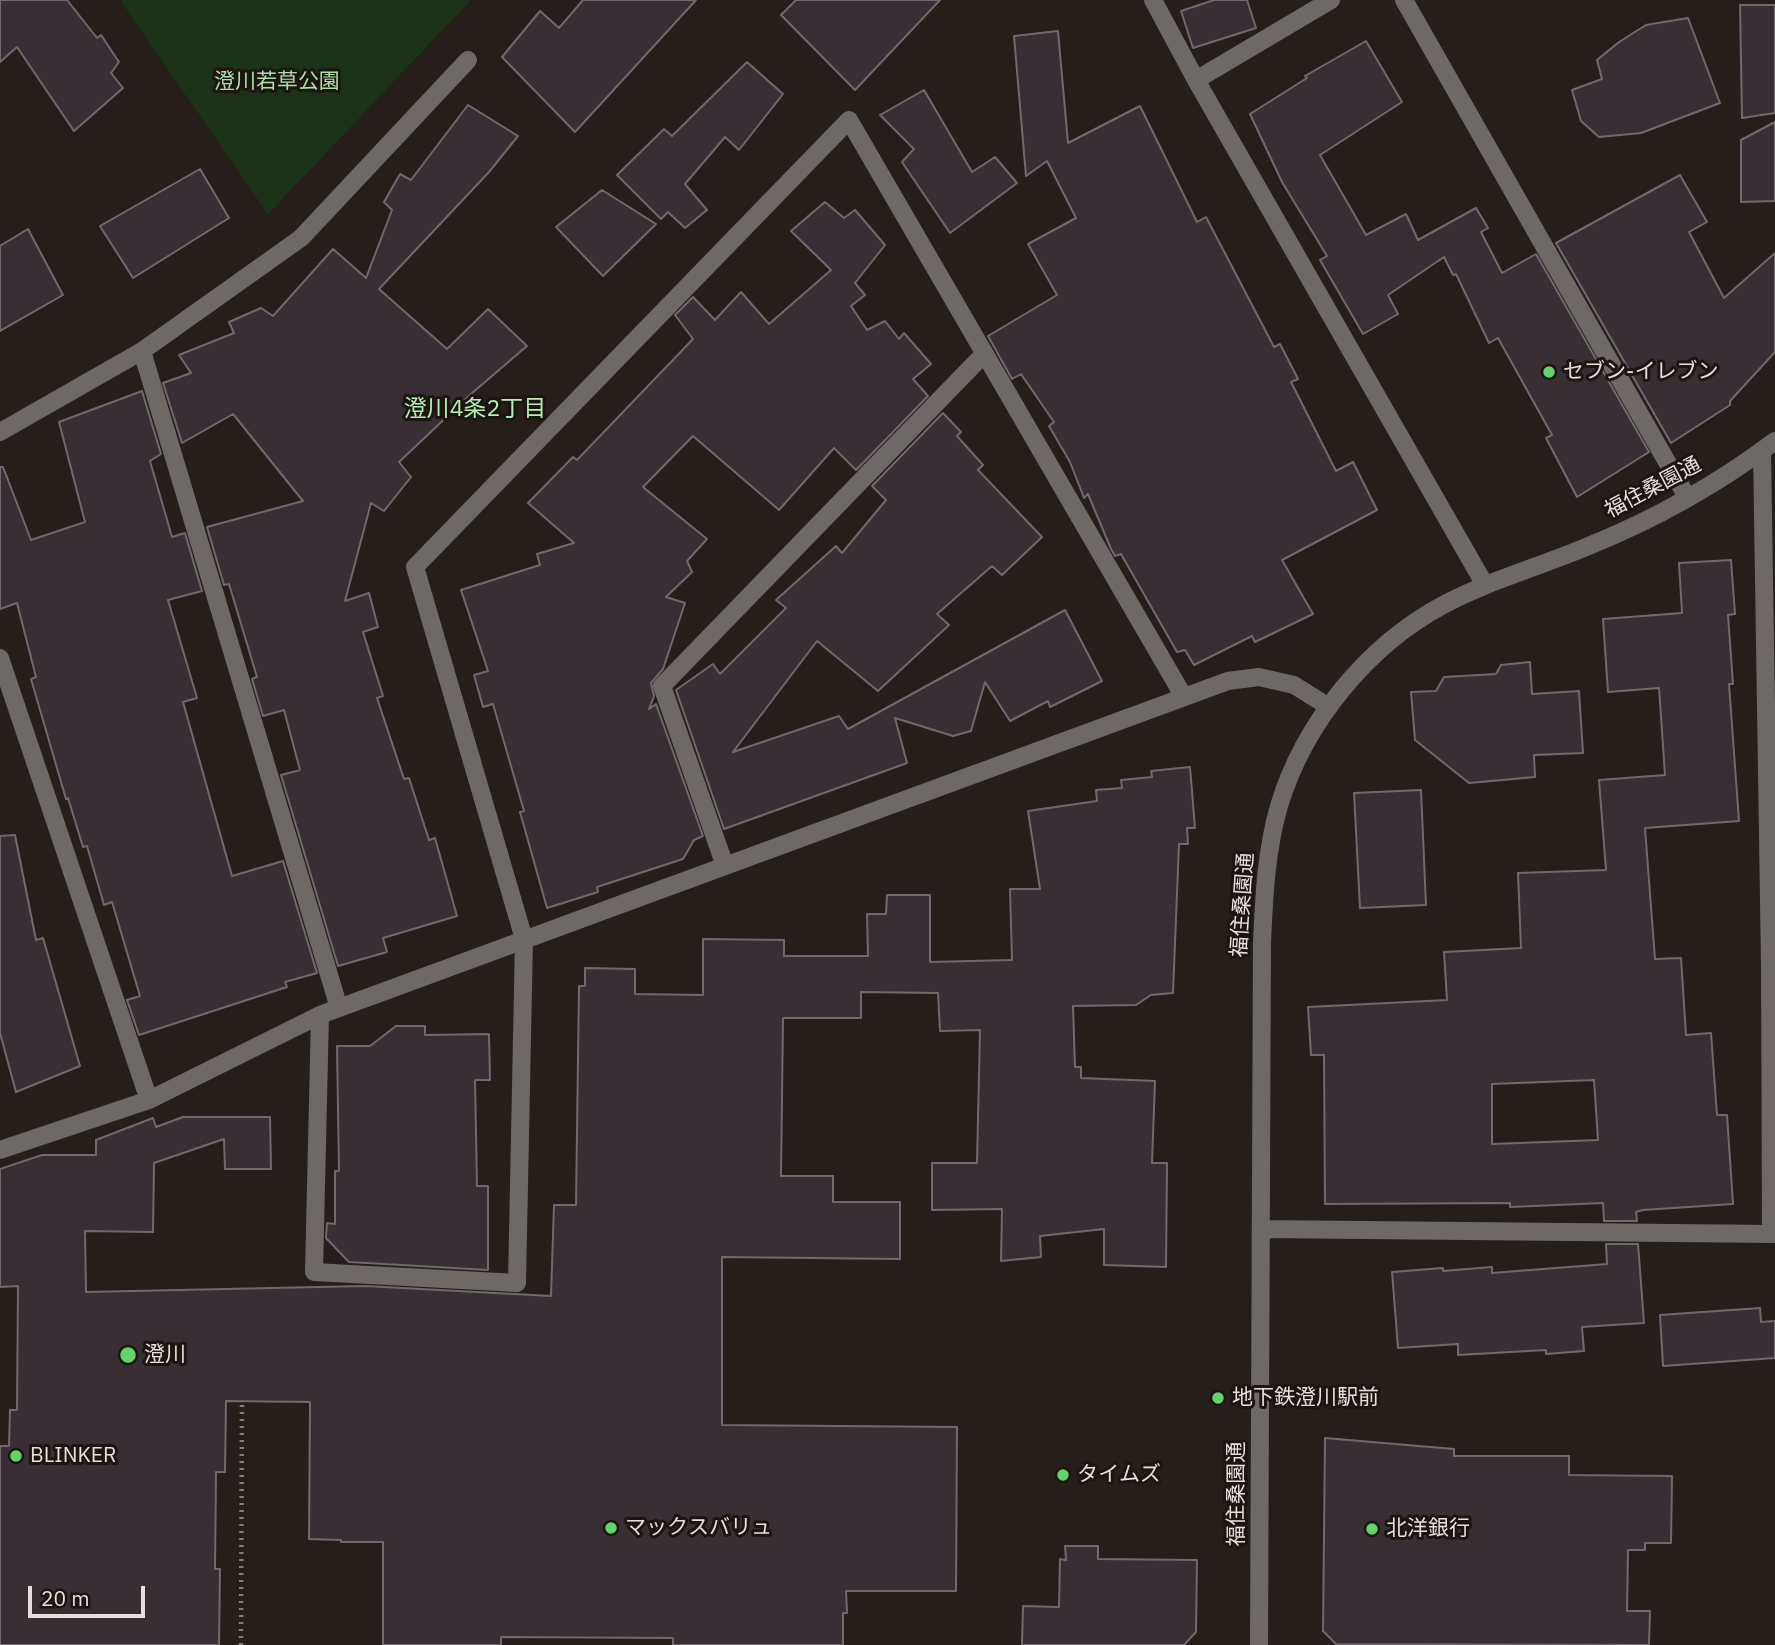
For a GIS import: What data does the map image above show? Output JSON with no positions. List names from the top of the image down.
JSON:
{
  "streets": {
    "street": ["福住桑園通"]
  },
  "districts": ["澄川4条2丁目"],
  "parks": ["澄川若草公園"],
  "places": [
    "セブン-イレブン",
    "澄川",
    "地下鉄澄川駅前",
    "BLINKER",
    "タイムズ",
    "マックスバリュ",
    "北洋銀行"
  ],
  "scale_bar": "20 m"
}
